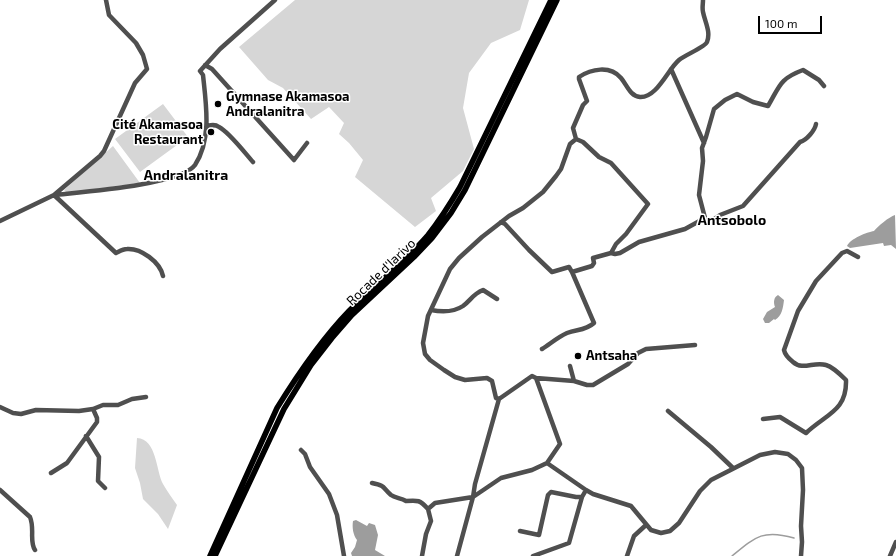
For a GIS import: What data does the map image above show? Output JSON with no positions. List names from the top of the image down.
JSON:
{
  "streets": {
    "main road": ["Rocade d'Iarivo"]
  },
  "districts": ["Andralanitra", "Antsobolo"],
  "places": ["Gymnase Akamasoa Andralanitra", "Cité Akamasoa Restaurant", "Antsaha"],
  "scale_bar": "100 m"
}
